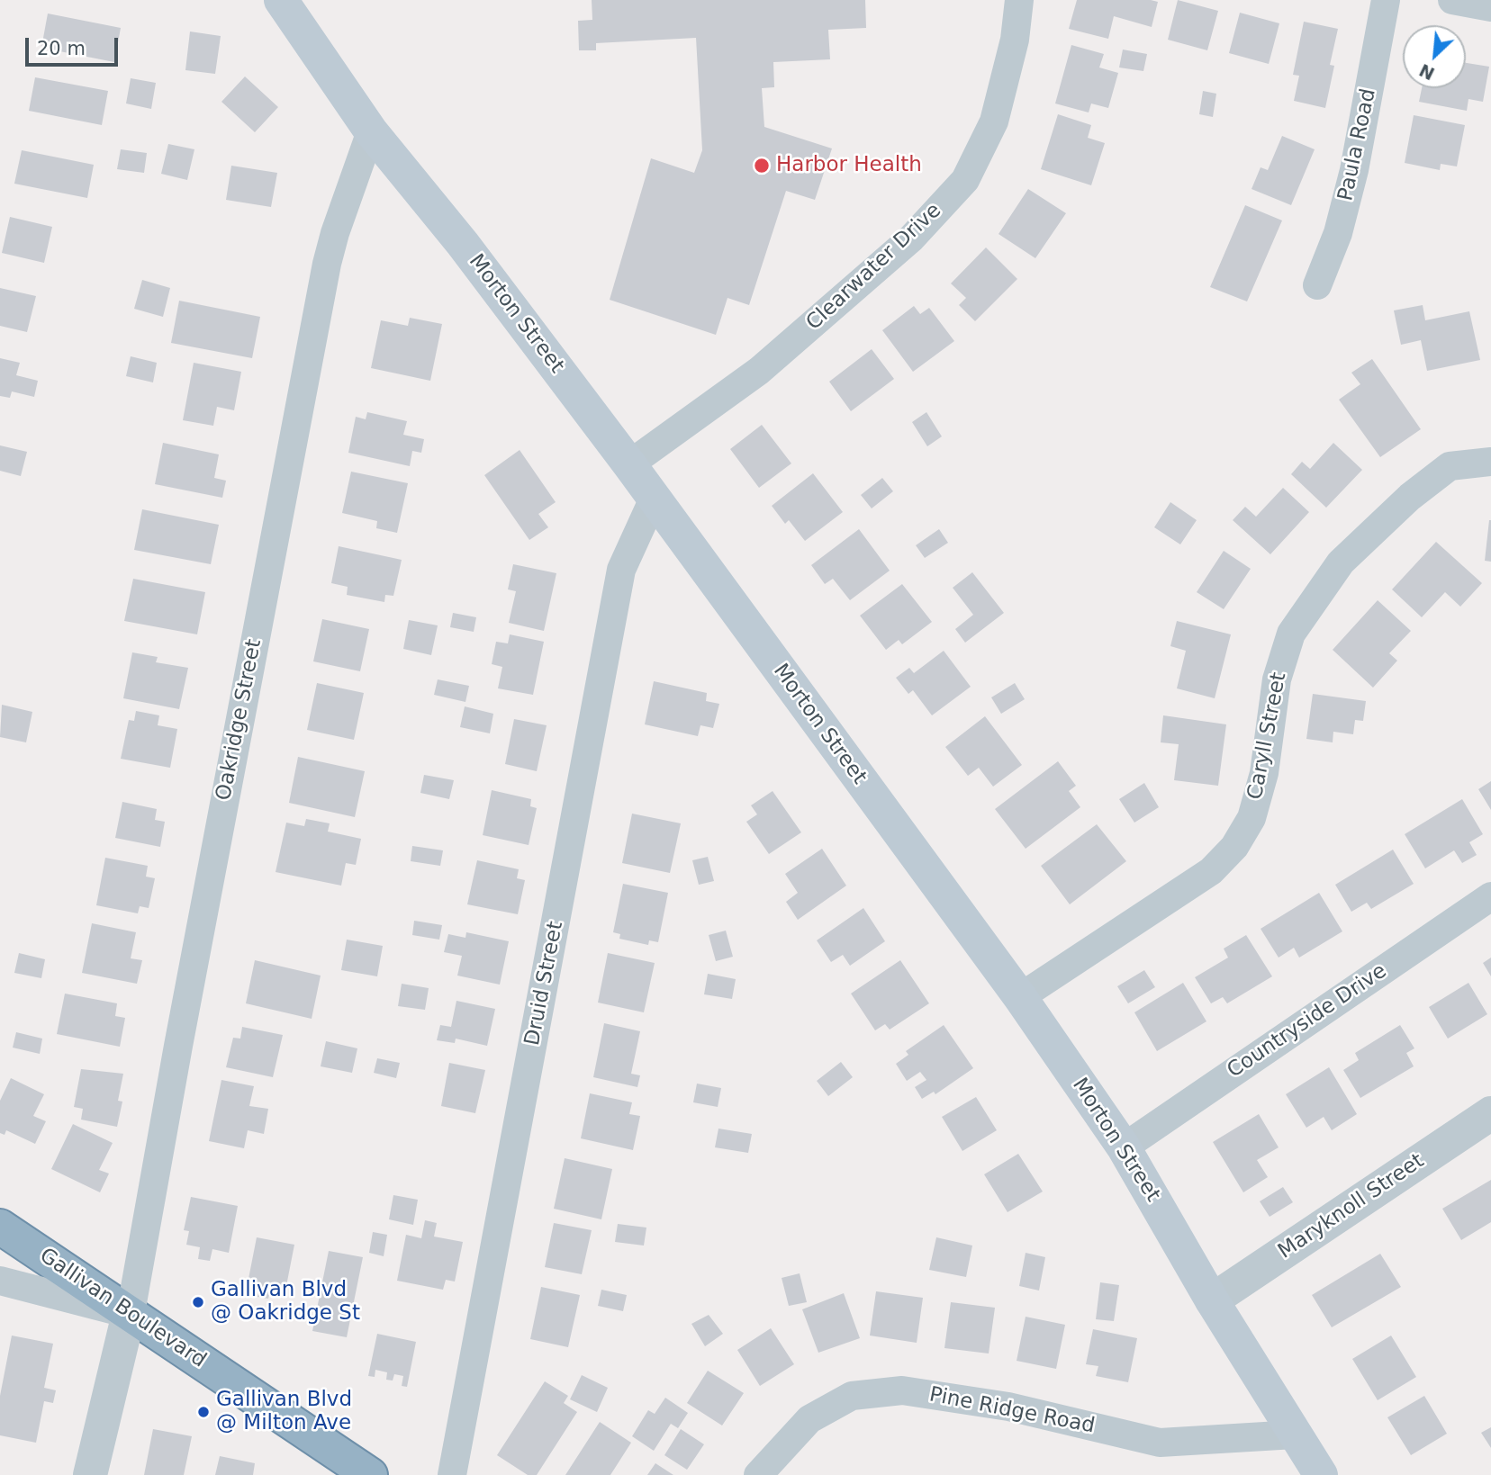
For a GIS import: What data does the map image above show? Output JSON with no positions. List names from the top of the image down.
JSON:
{
  "streets": {
    "highway": ["Gallivan Boulevard"],
    "main road": ["Morton Street"],
    "street": [
      "Paula Road",
      "Clearwater Drive",
      "Oakridge Street",
      "Caryll Street",
      "Druid Street",
      "Countryside Drive",
      "Maryknoll Street",
      "Pine Ridge Road"
    ]
  },
  "crossings": [
    ["Clearwater Drive", "Morton Street"],
    ["Morton Street", "Oakridge Street"],
    ["Morton Street", "Caryll Street"],
    ["Morton Street", "Druid Street"],
    ["Morton Street", "Countryside Drive"],
    ["Morton Street", "Maryknoll Street"],
    ["Morton Street", "Pine Ridge Road"],
    ["Oakridge Street", "Gallivan Boulevard"]
  ],
  "places": ["Harbor Health", "Gallivan Blvd @ Oakridge St", "Gallivan Blvd @ Milton Ave"],
  "scale_bar": "20 m",
  "north": "bottom left"
}
